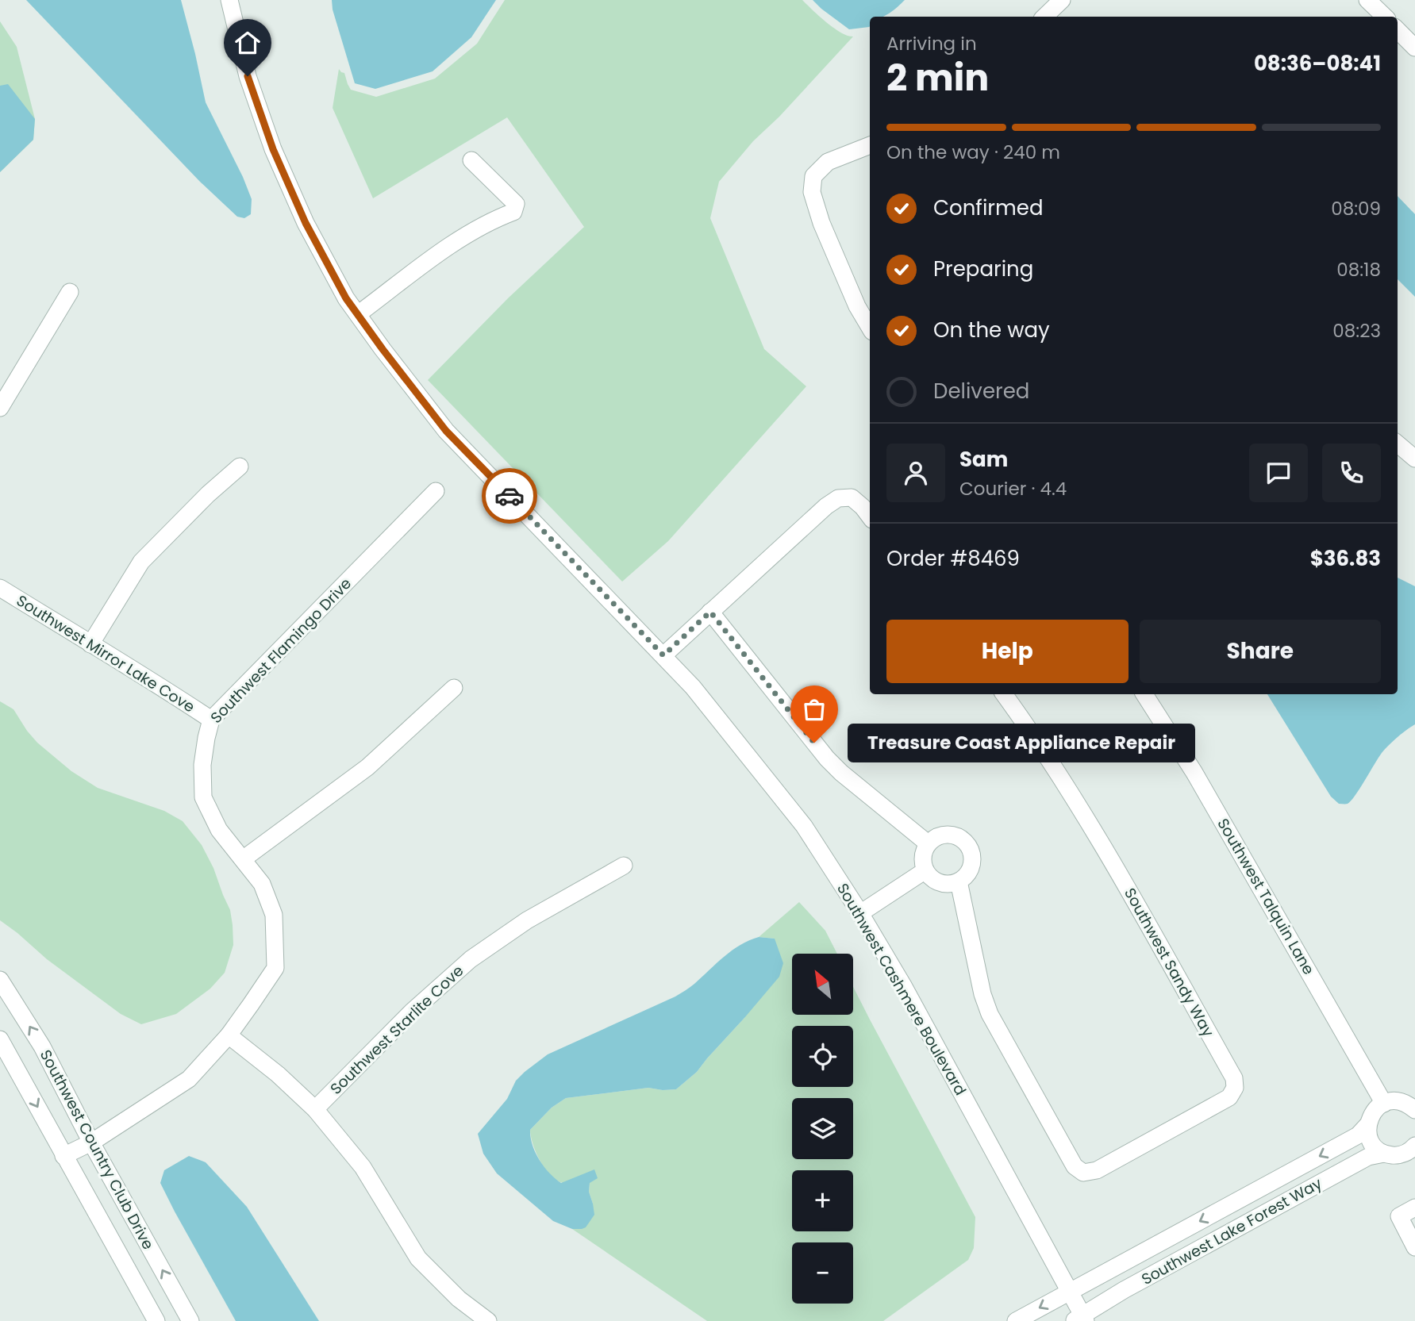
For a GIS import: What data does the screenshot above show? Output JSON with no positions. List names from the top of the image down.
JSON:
{
  "streets": {
    "street": [
      "Southwest Flamingo Drive",
      "Southwest Mirror Lake Cove",
      "Southwest Talquin Lane",
      "Southwest Sandy Way",
      "Southwest Cashmere Boulevard",
      "Southwest Starlite Cove",
      "Southwest Country Club Drive",
      "Southwest Lake Forest Way"
    ]
  },
  "crossings": [
    ["Southwest Flamingo Drive", "Southwest Mirror Lake Cove"],
    ["Southwest Flamingo Drive", "Southwest Country Club Drive"],
    ["Southwest Talquin Lane", "Southwest Lake Forest Way"],
    ["Southwest Cashmere Boulevard", "Southwest Lake Forest Way"]
  ],
  "places": ["Treasure Coast Appliance Repair"],
  "north": "top left",
  "page": {
    "heading": ["2 min", "Arriving in", "08:36–08:41"],
    "panel": [
      "Sam",
      "Courier · 4.4",
      "Order #8469",
      "$36.83"
    ],
    "bar": "On the way · 240 m",
    "list": [
      ["Confirmed", "08:09"],
      ["Preparing", "08:18"],
      ["On the way", "08:23"],
      "Delivered"
    ],
    "buttons": ["Help", "Share"],
    "bubble": "Treasure Coast Appliance Repair",
    "map_buttons": ["+", "−"]
  }
}
